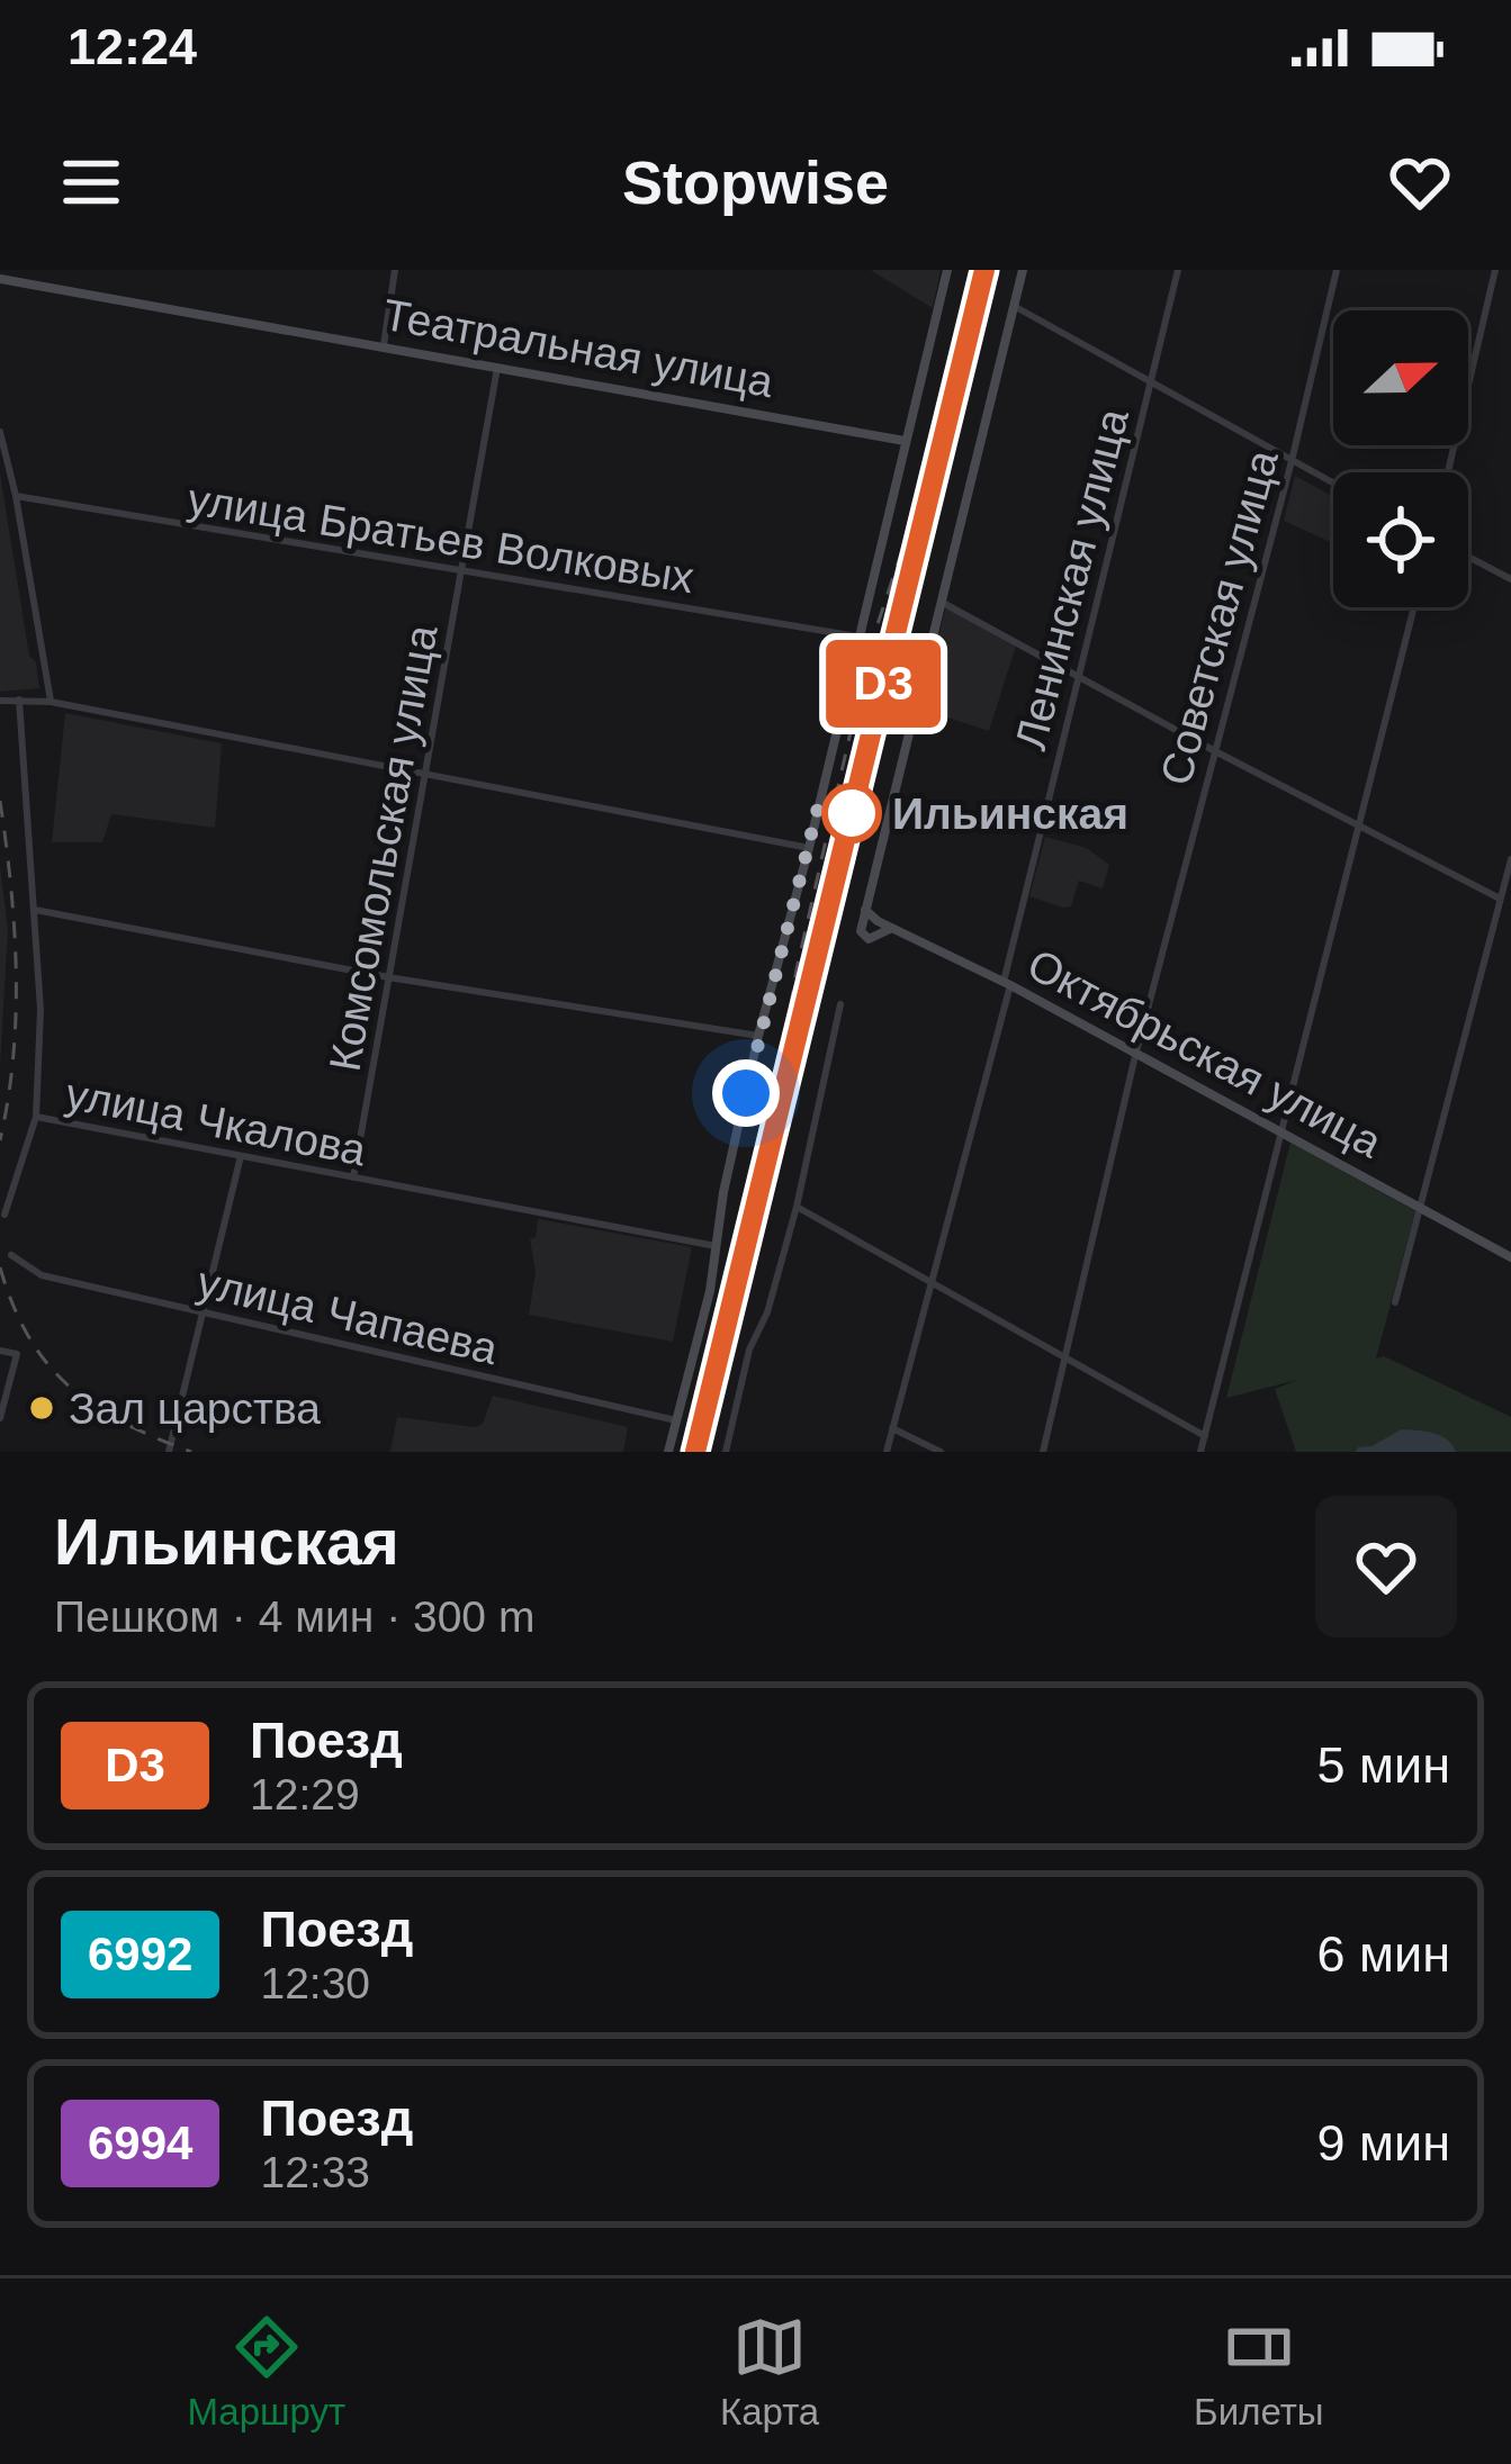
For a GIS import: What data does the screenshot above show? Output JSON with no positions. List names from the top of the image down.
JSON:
{
  "streets": {
    "main road": ["Театральная улица", "Октябрьская улица"],
    "street": [
      "улица Братьев Волковых",
      "Ленинская улица",
      "Советская улица",
      "Комсомольская улица",
      "улица Чкалова",
      "улица Чапаева"
    ]
  },
  "crossings": [
    ["Театральная улица", "Комсомольская улица"],
    ["улица Братьев Волковых", "Комсомольская улица"],
    ["Ленинская улица", "Октябрьская улица"],
    ["Советская улица", "Октябрьская улица"],
    ["Комсомольская улица", "улица Чкалова"]
  ],
  "places": ["Ильинская", "Зал царства"],
  "north": "right",
  "page": {
    "status": "12:24",
    "header": "Stopwise",
    "on_map": "D3",
    "heading": ["Ильинская", "Пешком · 4 мин · 300 m"],
    "list": [
      {
        "mark": "D3",
        "name": "Поезд",
        "note": "12:29",
        "value": "5 мин"
      },
      {
        "mark": "6992",
        "name": "Поезд",
        "note": "12:30",
        "value": "6 мин"
      },
      {
        "mark": "6994",
        "name": "Поезд",
        "note": "12:33",
        "value": "9 мин"
      }
    ],
    "tabs": ["Маршрут", "Карта", "Билеты"]
  }
}
